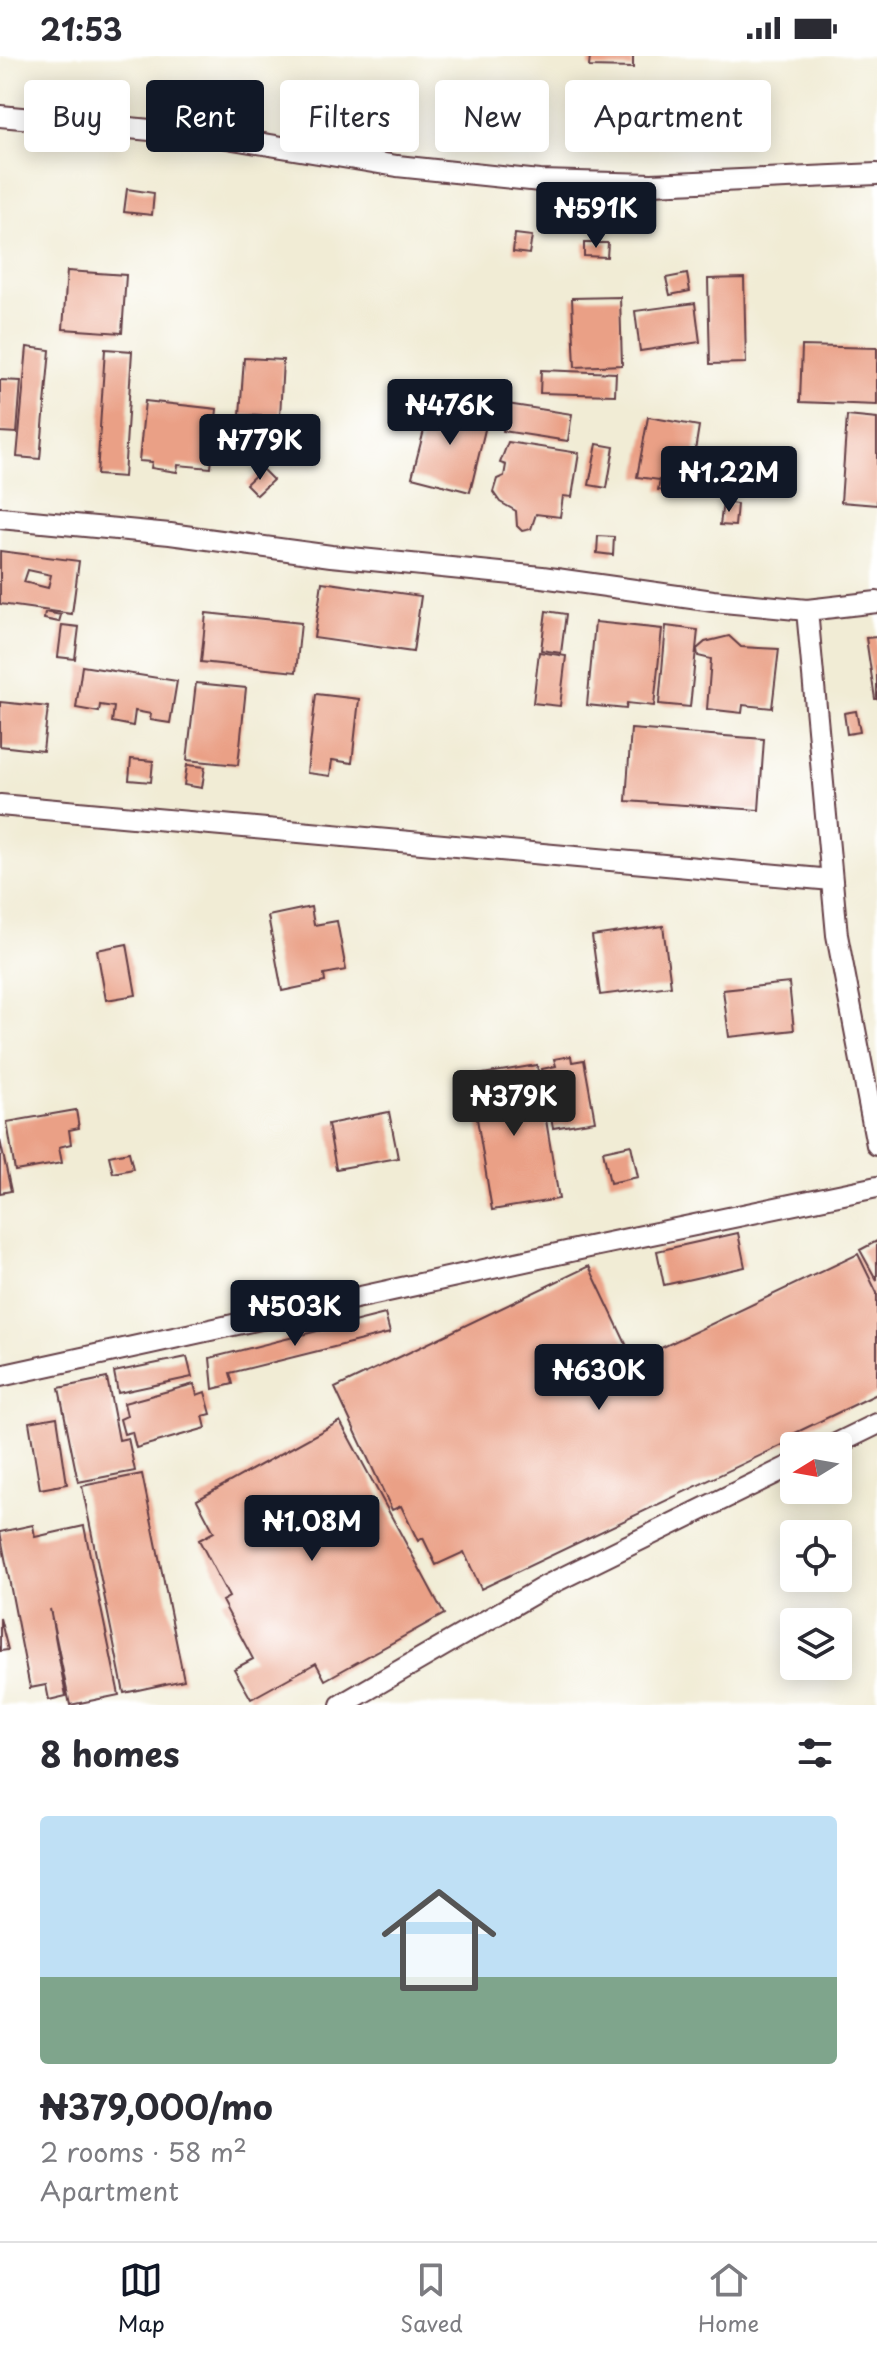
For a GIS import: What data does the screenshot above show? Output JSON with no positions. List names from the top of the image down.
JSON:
{
  "north": "left",
  "page": {
    "status": "21:53",
    "chip": [
      "Buy",
      "Rent",
      "Filters",
      "New",
      "Apartment"
    ],
    "price": [
      "₦591K",
      "₦476K",
      "₦779K",
      "₦1.22M",
      "₦379K",
      "₦503K",
      "₦630K",
      "₦1.08M"
    ],
    "heading": "8 homes",
    "list": [
      {
        "name": "₦379,000/mo",
        "note": "2 rooms · 58 m² · Apartment"
      }
    ],
    "tabs": ["Map", "Saved", "Home"]
  }
}
